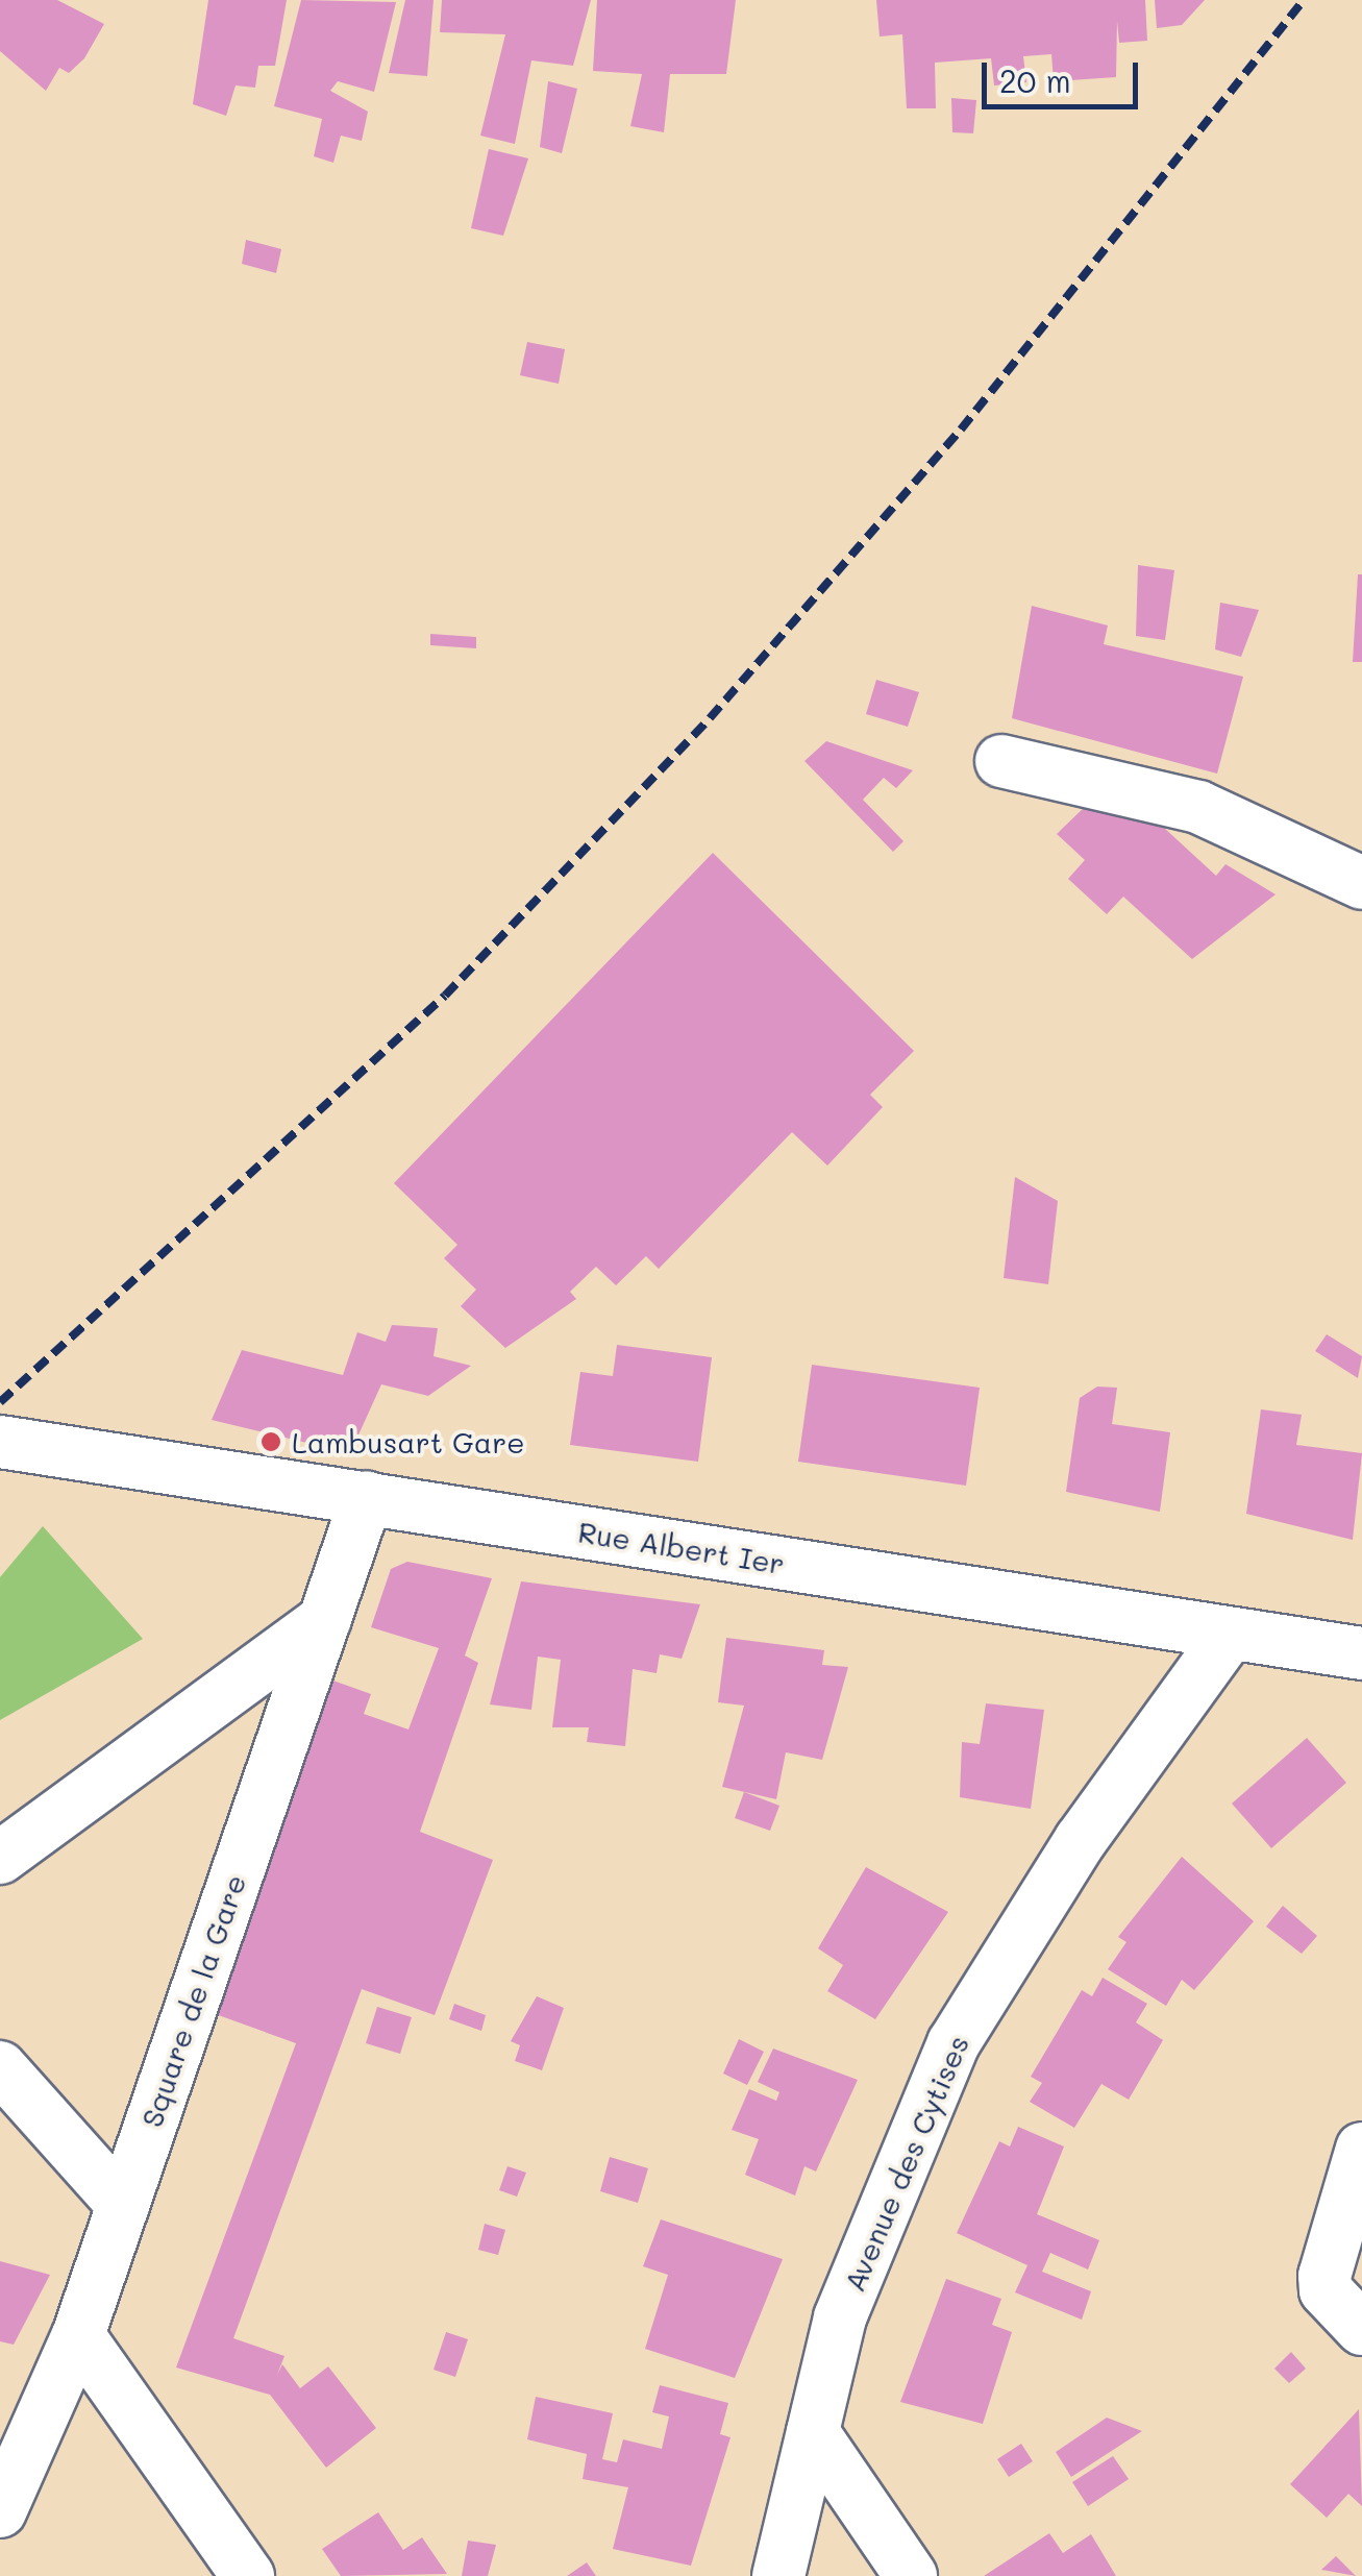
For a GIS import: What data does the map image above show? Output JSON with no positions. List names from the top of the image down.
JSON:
{
  "streets": {
    "street": ["Rue Albert Ier", "Square de la Gare", "Avenue des Cytises"]
  },
  "crossings": [
    ["Rue Albert Ier", "Square de la Gare"],
    ["Rue Albert Ier", "Avenue des Cytises"]
  ],
  "places": ["Lambusart Gare"],
  "scale_bar": "20 m"
}
